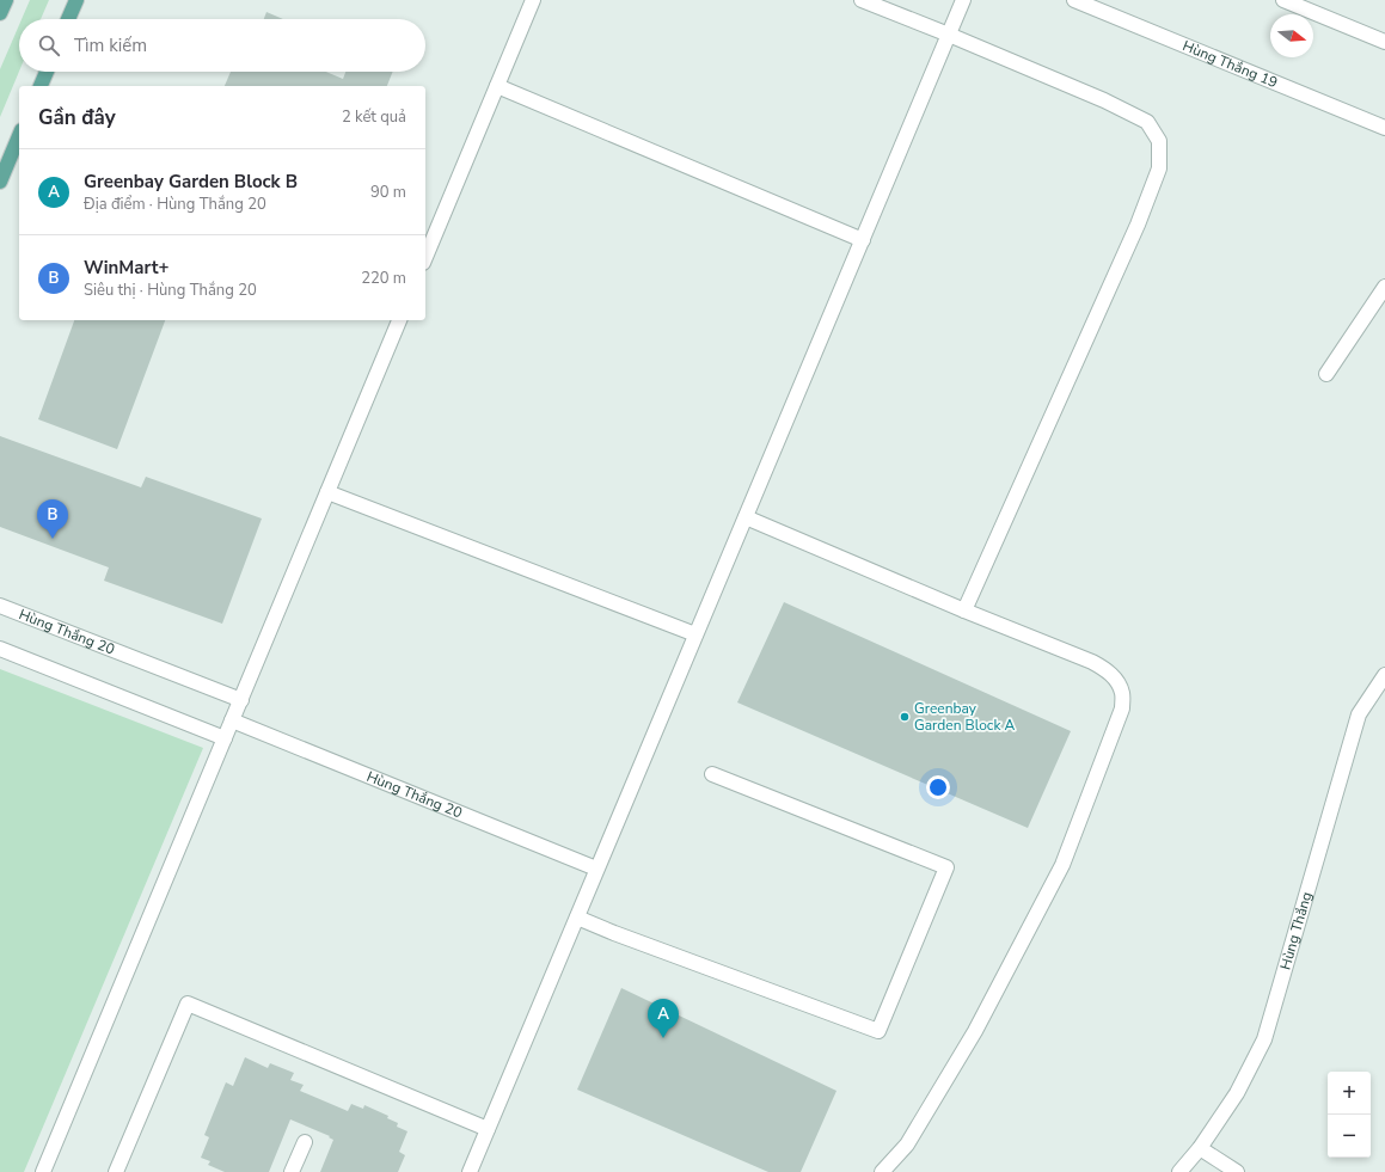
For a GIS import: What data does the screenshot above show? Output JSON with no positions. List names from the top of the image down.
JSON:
{
  "streets": {
    "street": ["Hùng Thắng 19", "Hùng Thắng 20", "Hùng Thắng"]
  },
  "places": ["Greenbay Garden Block A"],
  "north": "right",
  "page": {
    "search": "Tìm kiếm",
    "heading": ["Gần đây", "2 kết quả"],
    "list": [
      {
        "mark": "A",
        "name": "Greenbay Garden Block B",
        "note": "Địa điểm · Hùng Thắng 20",
        "value": "90 m"
      },
      {
        "mark": "B",
        "name": "WinMart+",
        "note": "Siêu thị · Hùng Thắng 20",
        "value": "220 m"
      }
    ],
    "pins": ["B", "A"],
    "map_buttons": ["+", "−"]
  }
}
